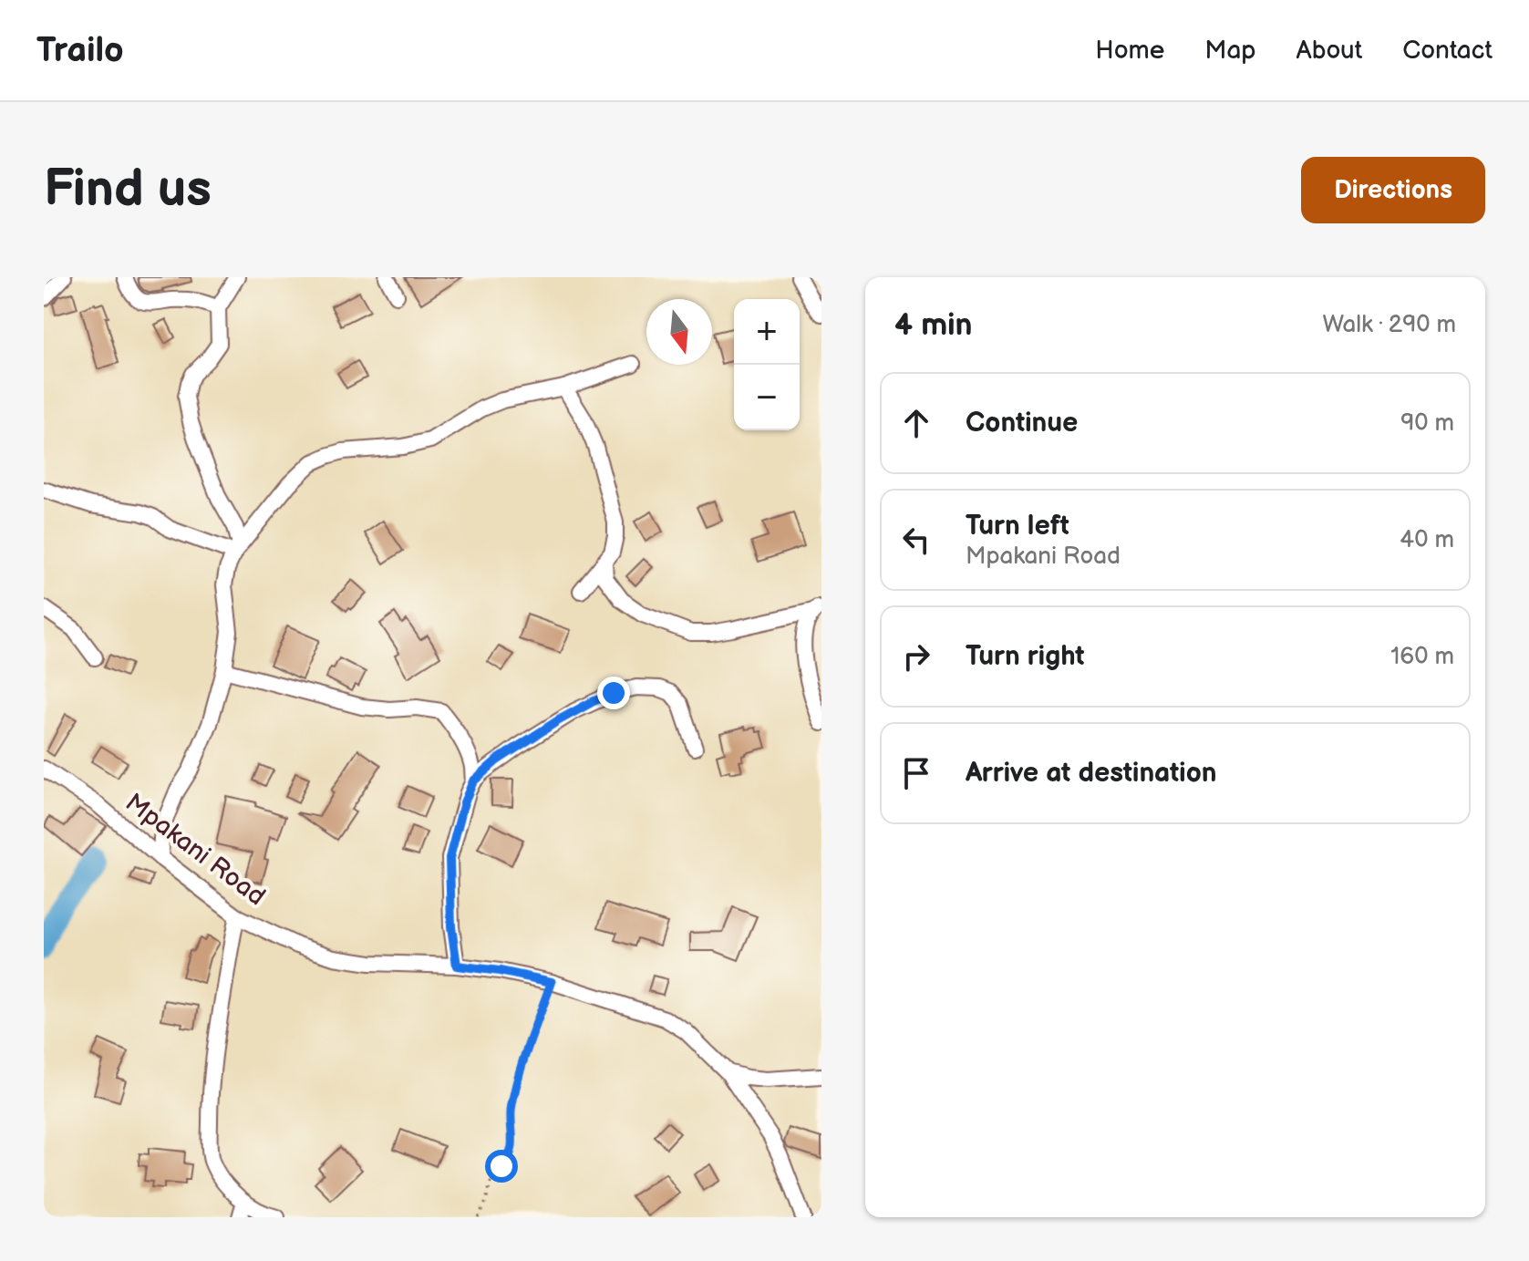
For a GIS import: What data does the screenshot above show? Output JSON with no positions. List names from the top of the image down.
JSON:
{
  "streets": {
    "street": ["Mpakani Road"]
  },
  "north": "bottom",
  "page": {
    "header": "Trailo",
    "nav": [
      "Home",
      "Map",
      "About",
      "Contact"
    ],
    "buttons": "Directions",
    "title": "Find us",
    "heading": ["4 min", "Walk · 290 m"],
    "map_buttons": ["+", "−"],
    "list": [
      ["Continue", "90 m"],
      ["Turn left", "Mpakani Road", "40 m"],
      ["Turn right", "160 m"],
      "Arrive at destination"
    ]
  }
}
